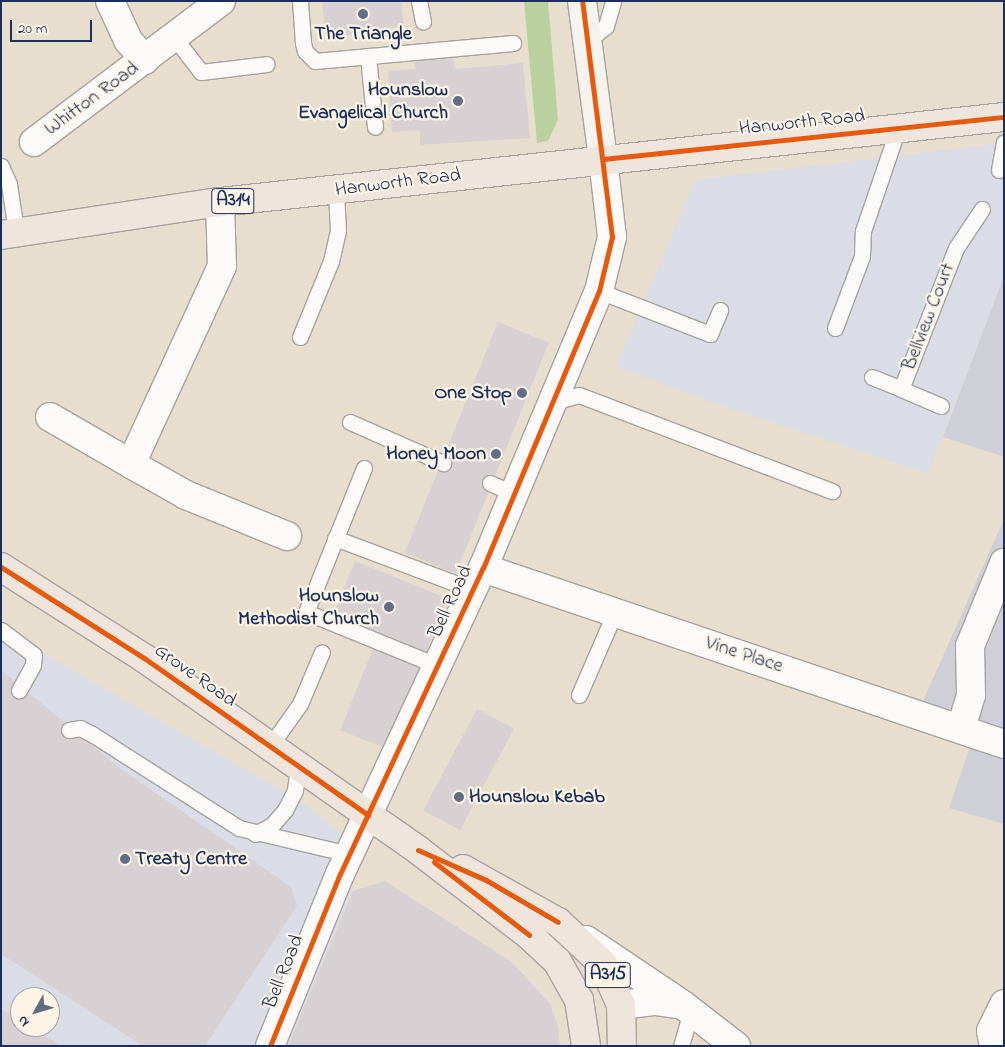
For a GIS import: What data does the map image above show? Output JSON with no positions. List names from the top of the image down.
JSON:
{
  "streets": {
    "main road": [
      "Hanworth Road",
      "A314",
      "Grove Road",
      "A315"
    ],
    "street": ["Whitton Road", "Bell Road", "Vine Place"],
    "lane": ["Bellview Court"]
  },
  "crossings": [
    ["Hanworth Road", "Bell Road"],
    ["Bell Road", "Vine Place"],
    ["Bell Road", "Grove Road"],
    ["Bell Road", "A315"],
    ["Grove Road", "A315"]
  ],
  "places": [
    "The Triangle",
    "Hounslow Evangelical Church",
    "One Stop",
    "Honey Moon",
    "Hounslow Methodist Church",
    "Hounslow Kebab",
    "Treaty Centre"
  ],
  "scale_bar": "20 m",
  "north": "bottom left"
}
